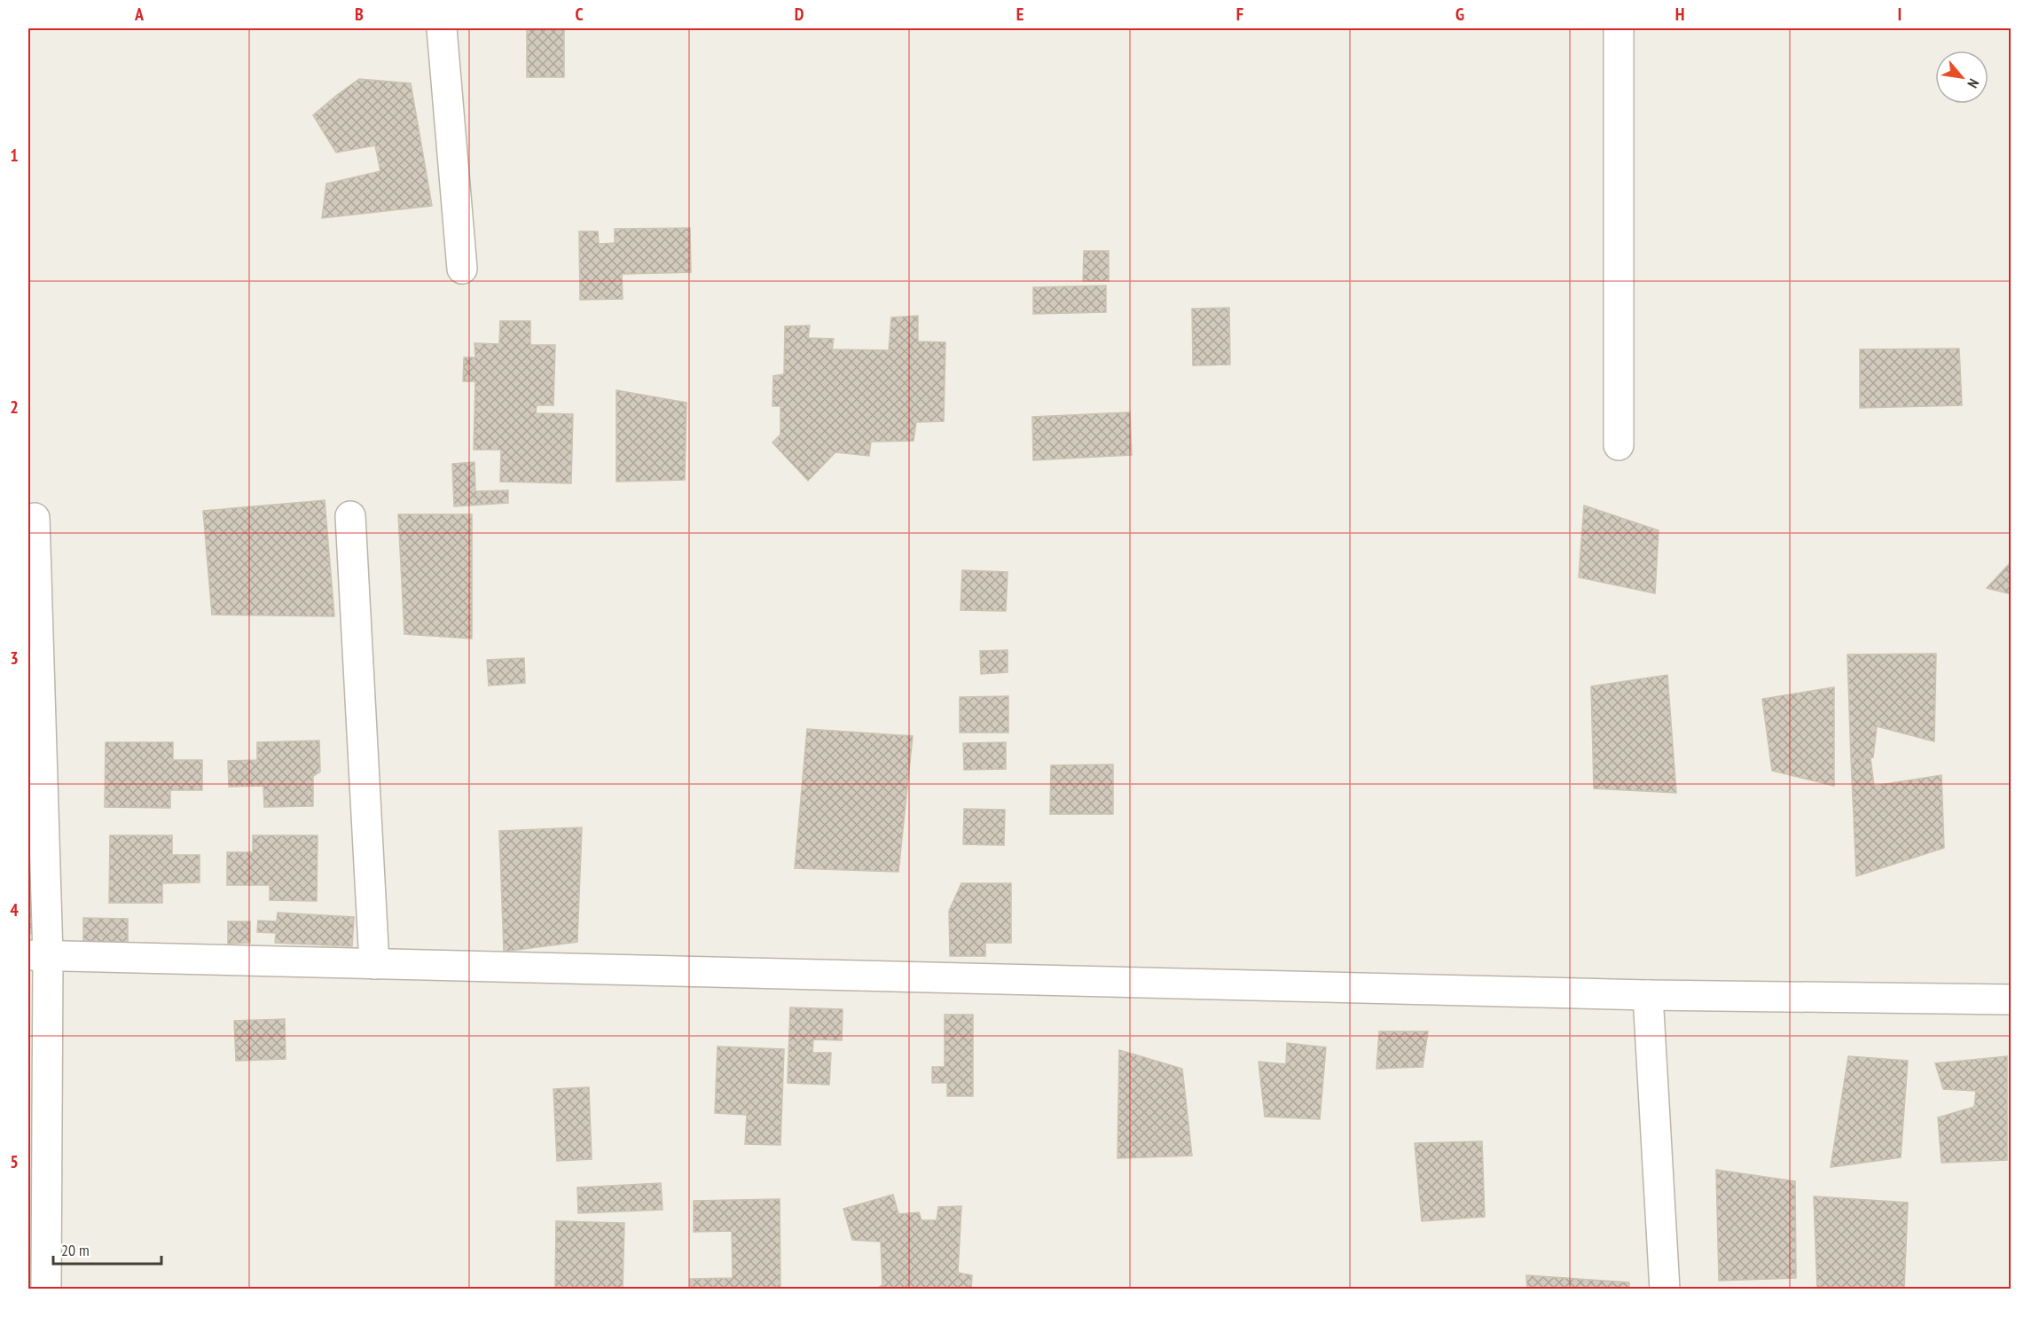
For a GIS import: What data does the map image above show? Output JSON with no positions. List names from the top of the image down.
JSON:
{
  "scale_bar": "20 m",
  "north": "bottom right",
  "grid": {
    "columns": [
      "A",
      "B",
      "C",
      "D",
      "E",
      "F",
      "G",
      "H",
      "I"
    ],
    "rows": [
      "1",
      "2",
      "3",
      "4",
      "5"
    ]
  }
}
